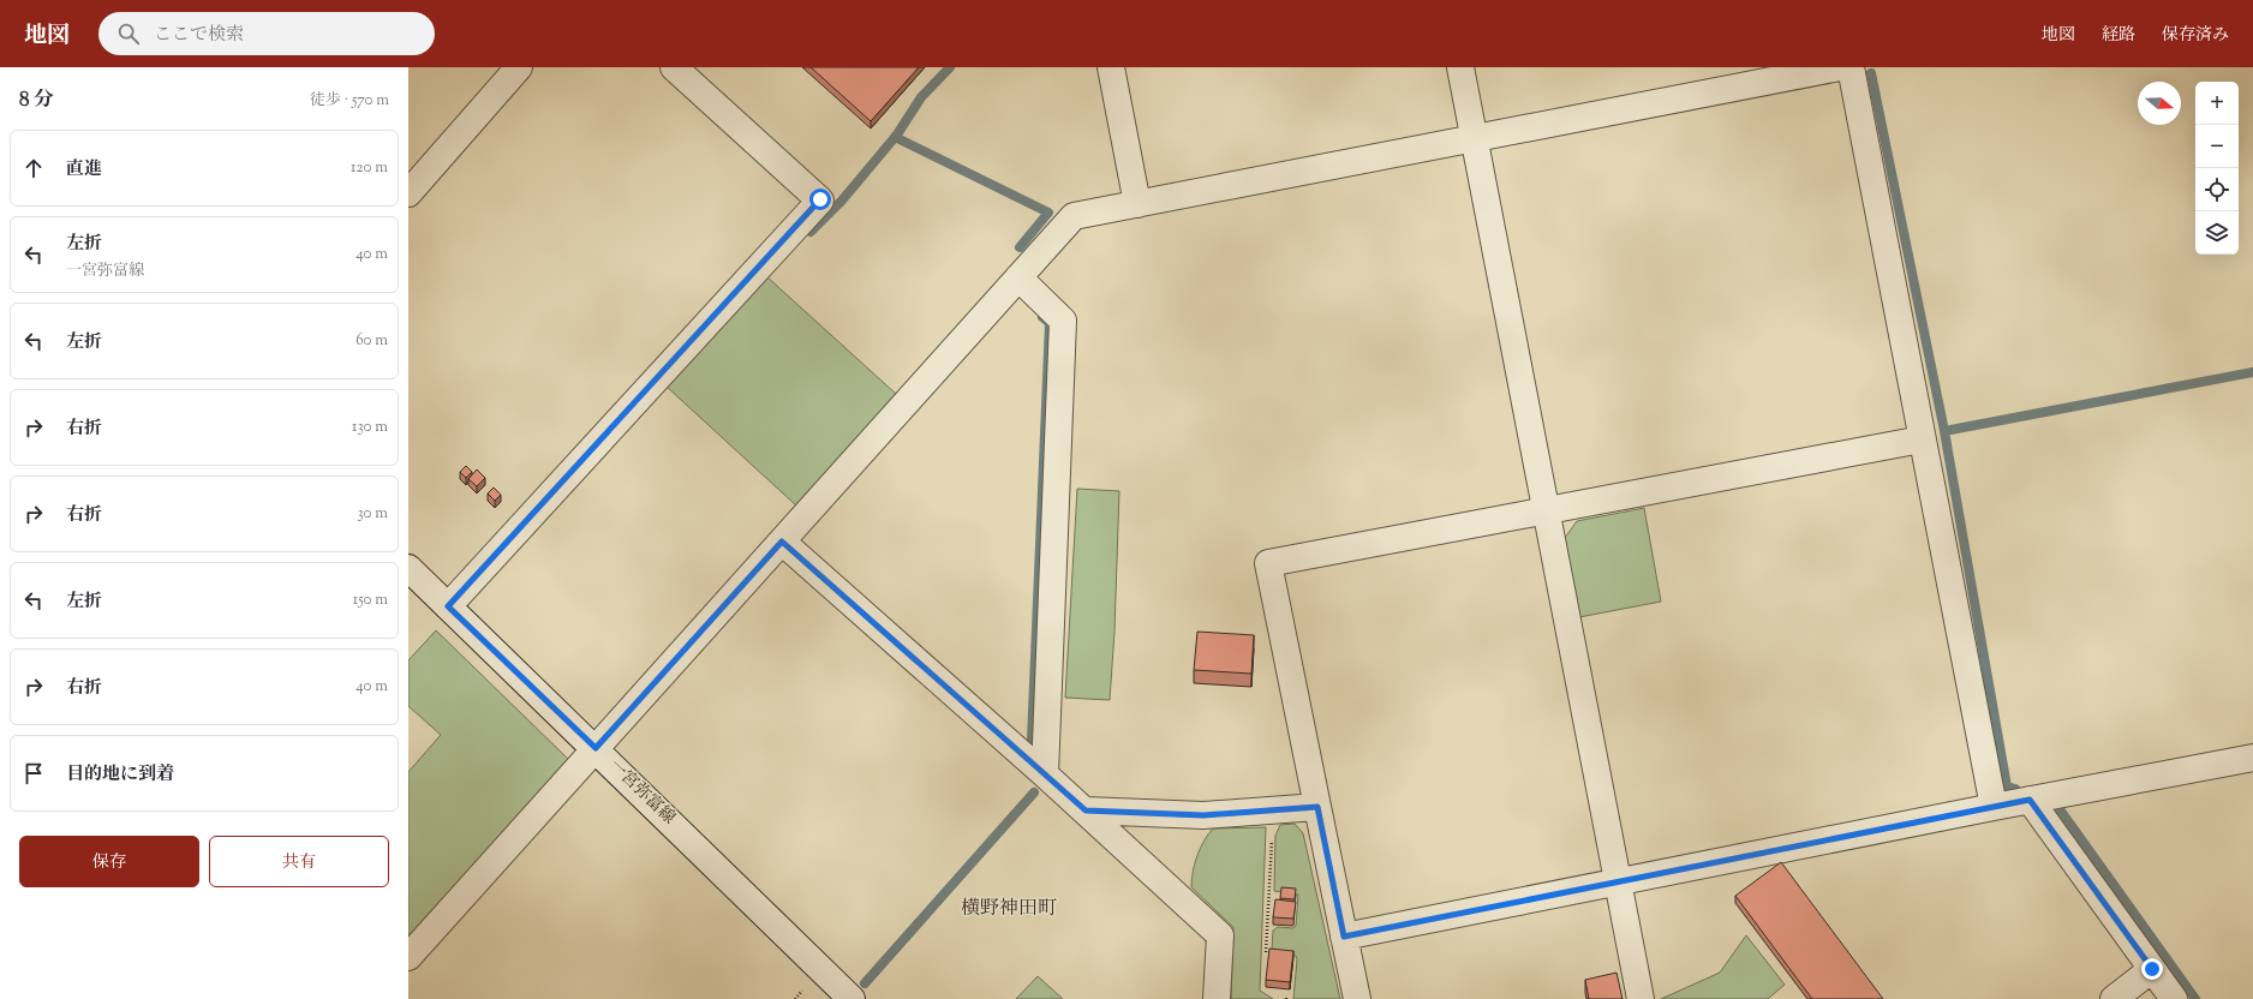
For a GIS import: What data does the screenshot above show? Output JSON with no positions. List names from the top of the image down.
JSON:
{
  "streets": {
    "street": ["一宮弥富線"]
  },
  "districts": ["横野神田町"],
  "north": "right",
  "page": {
    "header": "地図",
    "search": "ここで検索",
    "nav": ["地図", "経路", "保存済み"],
    "heading": ["8 分", "徒歩 · 570 m"],
    "map_buttons": ["+", "−"],
    "list": [
      ["直進", "120 m"],
      ["左折", "一宮弥富線", "40 m"],
      ["左折", "60 m"],
      ["右折", "130 m"],
      ["右折", "30 m"],
      ["左折", "150 m"],
      ["右折", "40 m"],
      "目的地に到着"
    ],
    "buttons": ["保存", "共有"]
  }
}
